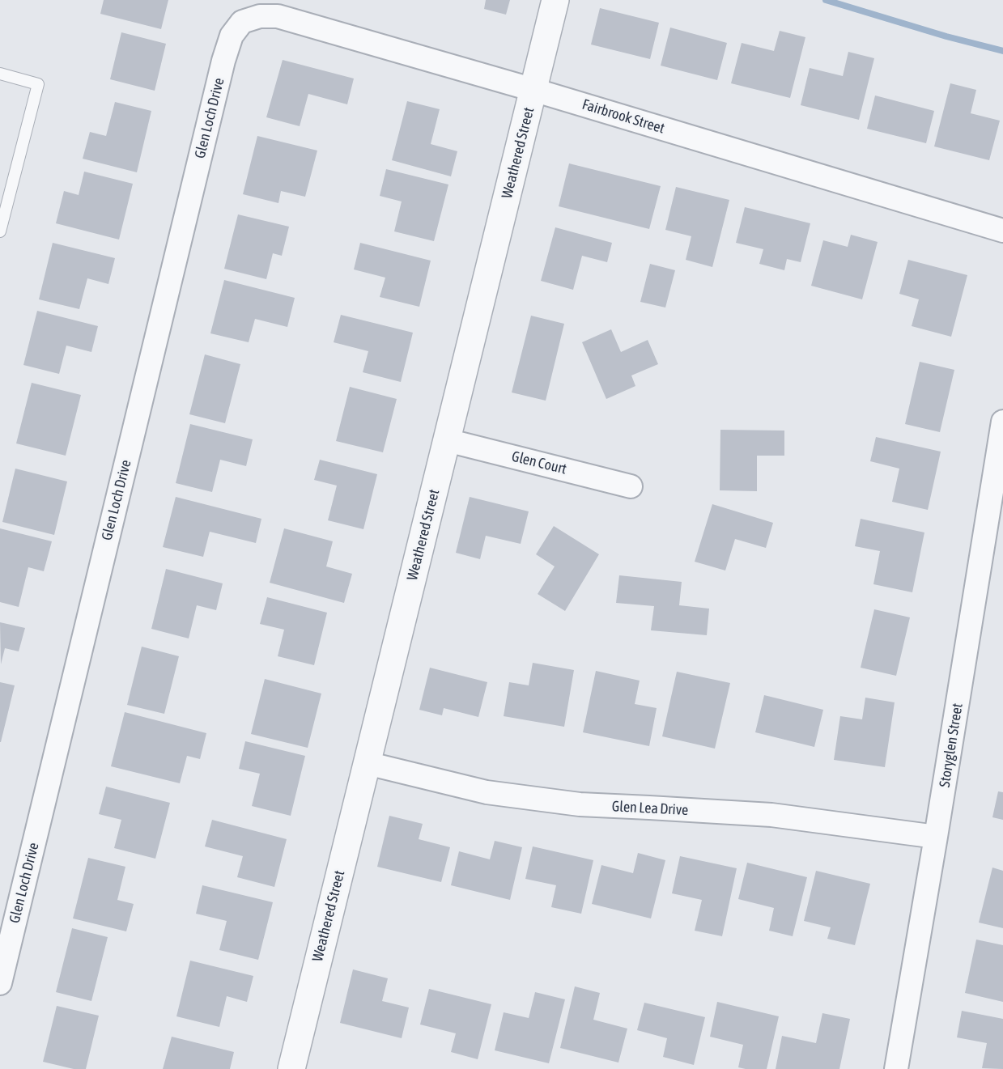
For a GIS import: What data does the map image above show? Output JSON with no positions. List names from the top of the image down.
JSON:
{
  "streets": {
    "street": [
      "Fairbrook Street",
      "Glen Loch Drive",
      "Weathered Street",
      "Glen Court",
      "Storyglen Street",
      "Glen Lea Drive"
    ]
  },
  "crossings": [
    ["Fairbrook Street", "Glen Loch Drive"],
    ["Fairbrook Street", "Weathered Street"],
    ["Weathered Street", "Glen Court"],
    ["Weathered Street", "Glen Lea Drive"],
    ["Storyglen Street", "Glen Lea Drive"]
  ]
}
